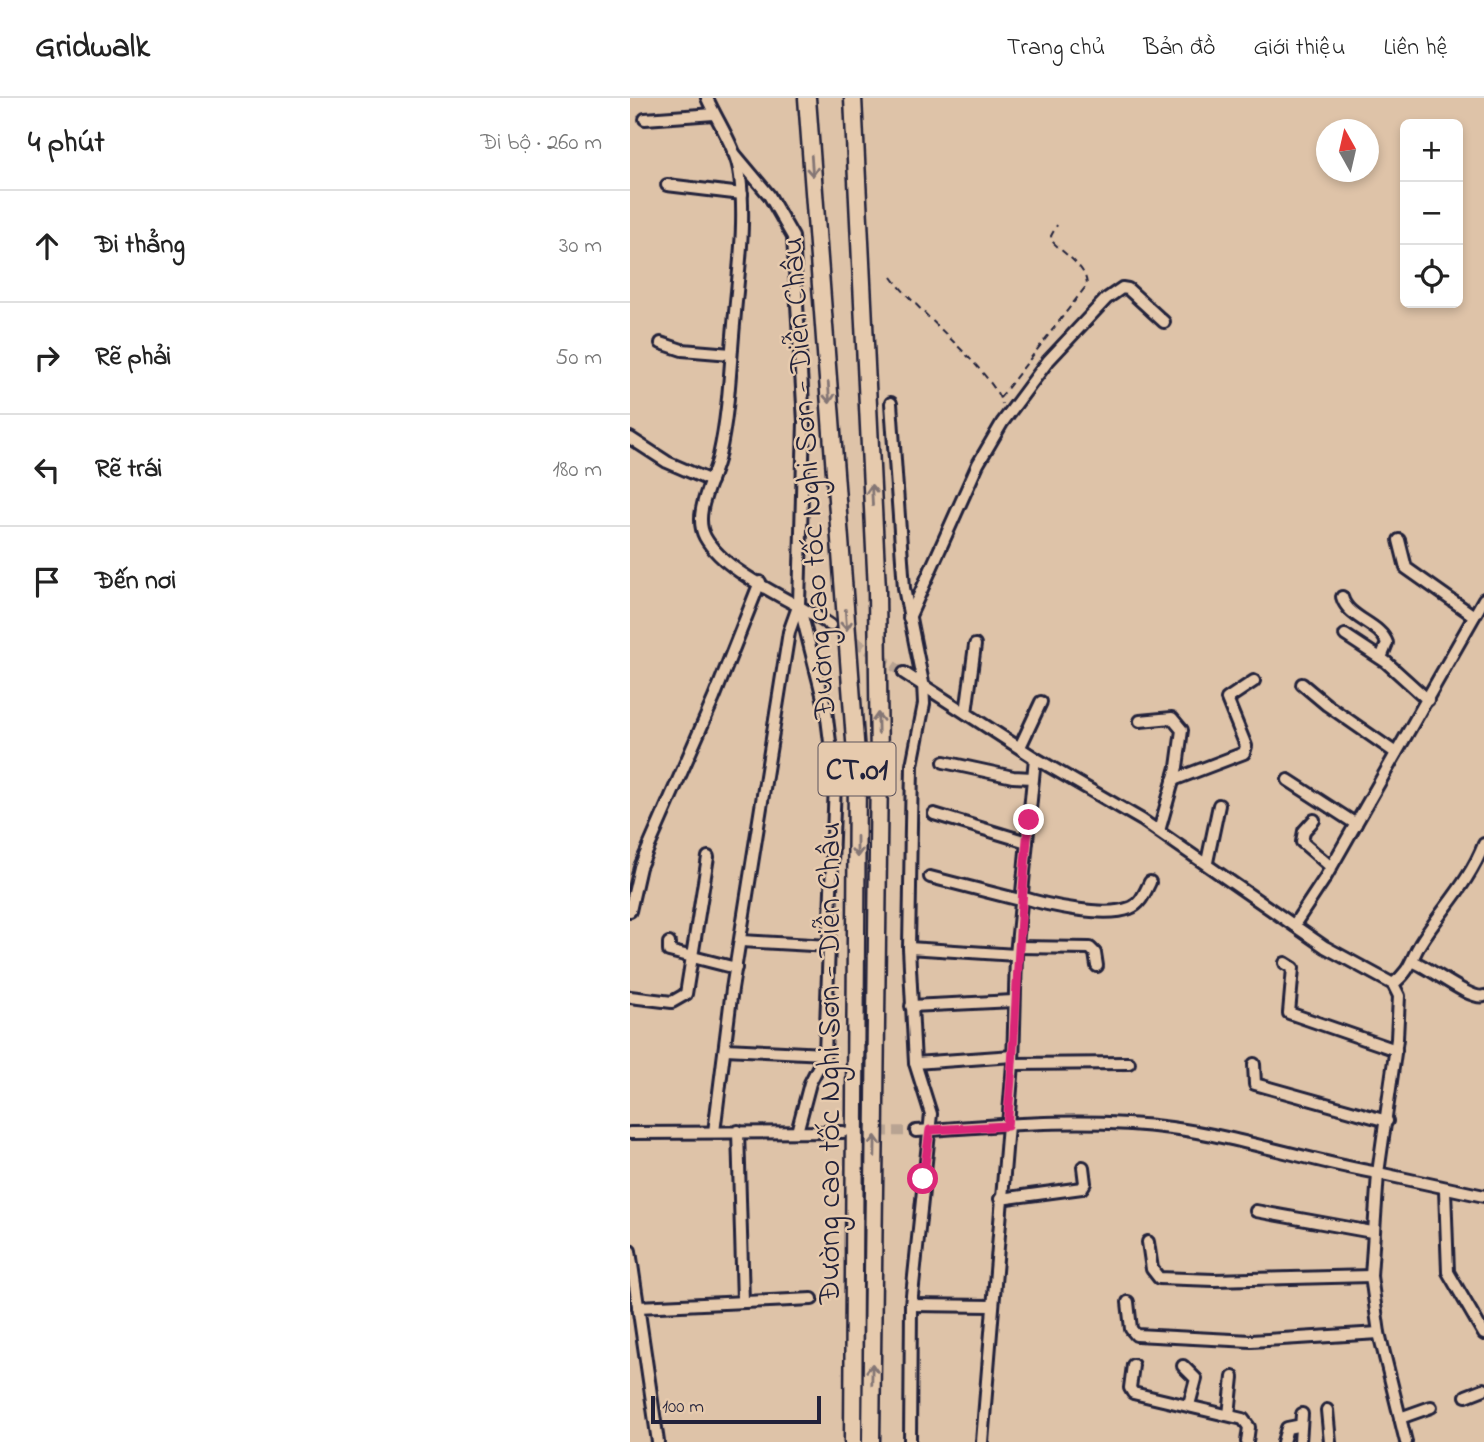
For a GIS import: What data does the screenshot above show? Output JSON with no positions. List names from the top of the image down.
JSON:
{
  "streets": {
    "highway": ["Đường cao tốc Nghi Sơn - Diễn Châu", "CT.01"]
  },
  "scale_bar": "100 m",
  "north": "top",
  "page": {
    "header": "Gridwalk",
    "nav": [
      "Trang chủ",
      "Bản đồ",
      "Giới thiệu",
      "Liên hệ"
    ],
    "heading": ["4 phút", "Đi bộ · 260 m"],
    "map_buttons": ["+", "−"],
    "list": [
      ["Đi thẳng", "30 m"],
      ["Rẽ phải", "50 m"],
      ["Rẽ trái", "180 m"],
      "Đến nơi"
    ],
    "scale": "100 m"
  }
}
